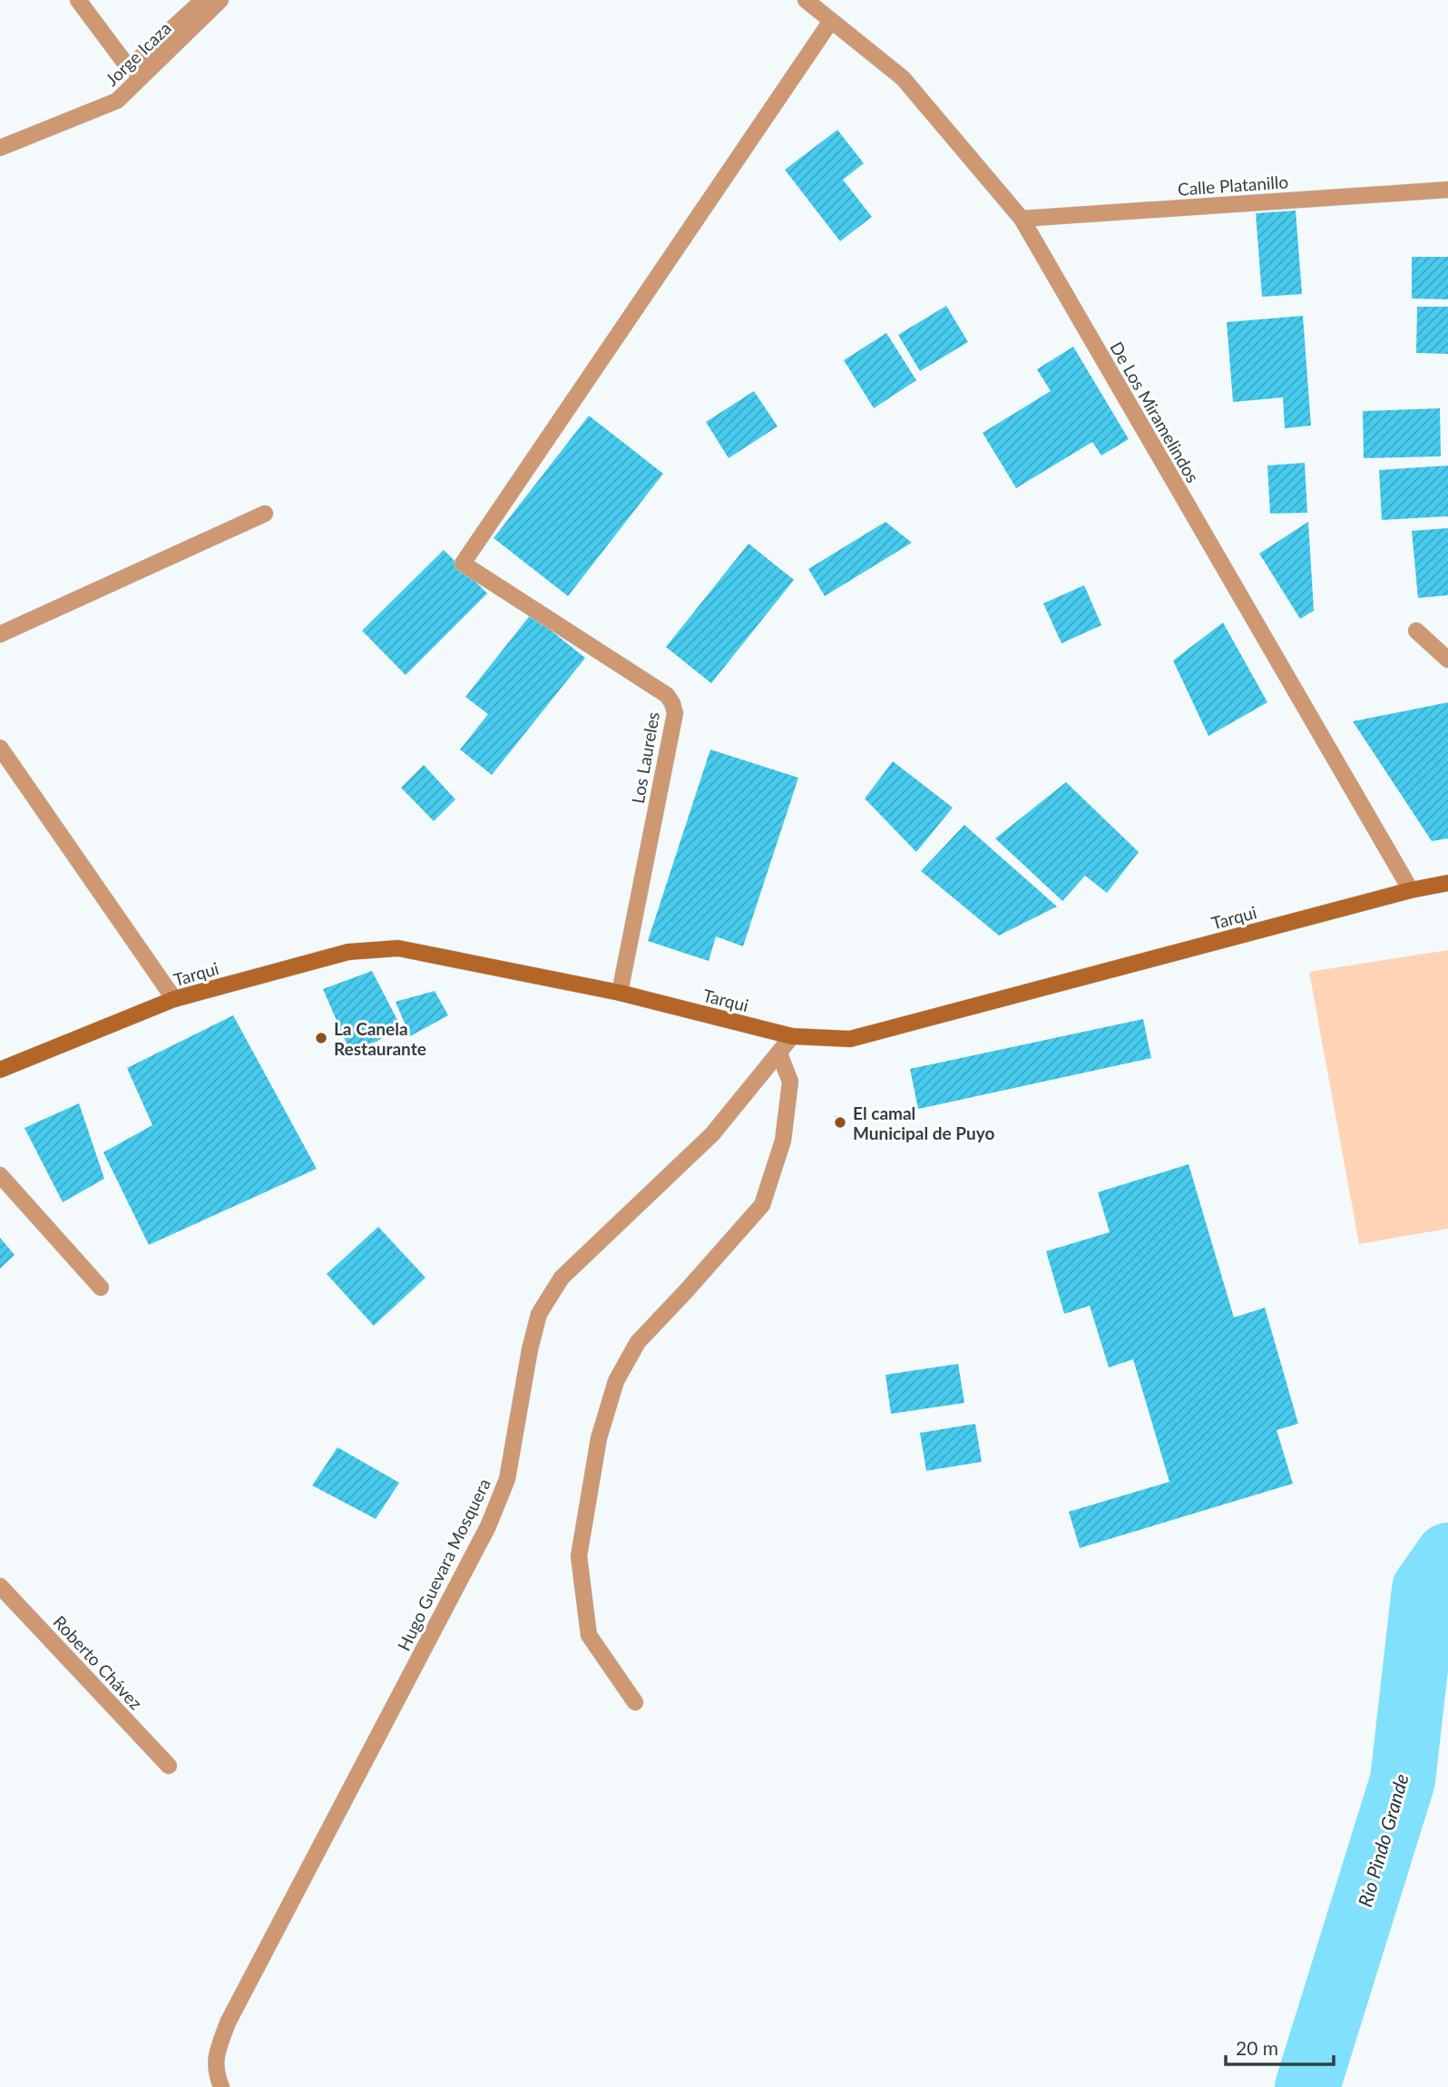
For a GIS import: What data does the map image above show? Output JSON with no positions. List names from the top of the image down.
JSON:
{
  "streets": {
    "street": [
      "Jorge Icaza",
      "Calle Platanillo",
      "De Los Miramelindos",
      "Los Laureles",
      "Tarqui",
      "Hugo Guevara Mosquera",
      "Roberto Chávez"
    ]
  },
  "crossings": [
    ["Calle Platanillo", "De Los Miramelindos"],
    ["De Los Miramelindos", "Los Laureles"],
    ["De Los Miramelindos", "Tarqui"],
    ["Los Laureles", "Tarqui"],
    ["Tarqui", "Hugo Guevara Mosquera"]
  ],
  "water": ["Río Pindo Grande"],
  "places": ["La Canela Restaurante", "El camal Municipal de Puyo"],
  "scale_bar": "20 m"
}
